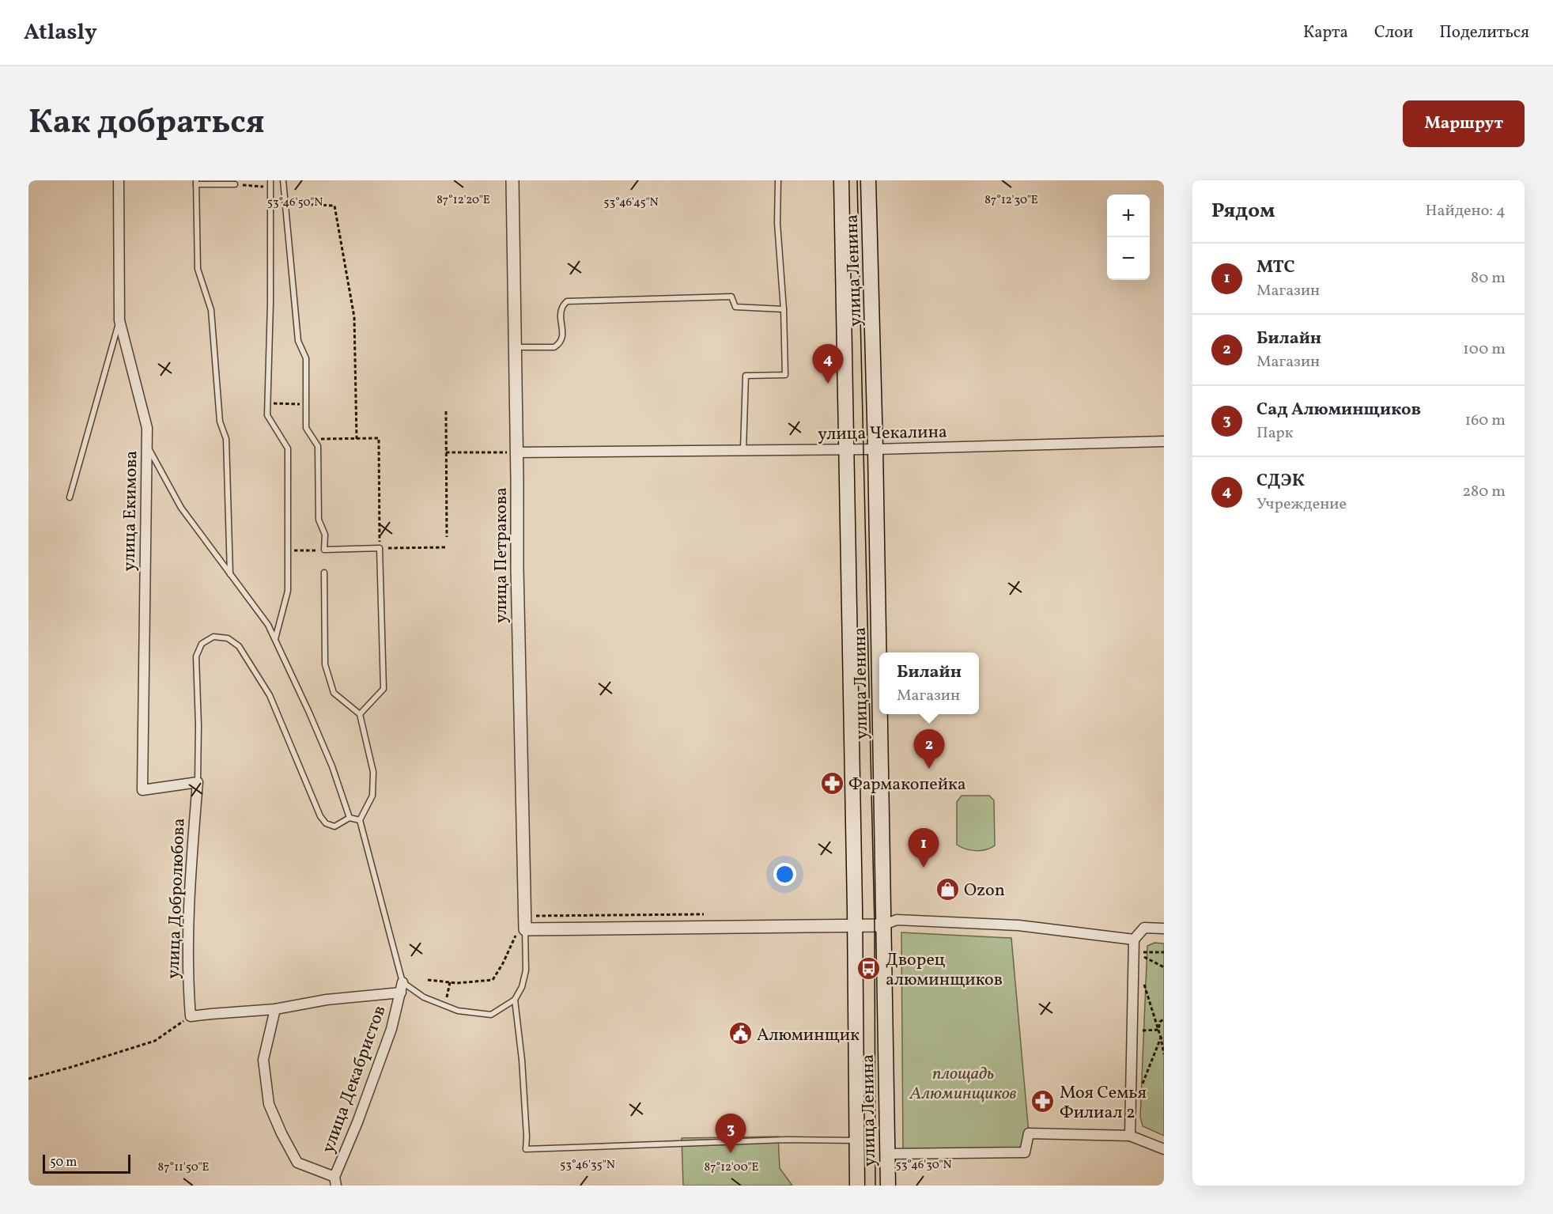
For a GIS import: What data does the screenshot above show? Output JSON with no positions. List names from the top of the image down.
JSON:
{
  "streets": {
    "main road": ["улица Ленина"],
    "street": [
      "улица Чекалина",
      "улица Екимова",
      "улица Петракова",
      "улица Добролюбова",
      "улица Декабристов"
    ]
  },
  "crossings": [
    ["улица Ленина", "улица Чекалина"],
    ["улица Чекалина", "улица Петракова"],
    ["улица Екимова", "улица Добролюбова"]
  ],
  "parks": ["площадь Алюминщиков"],
  "places": {
    "pharmacy": ["Фармакопейка", "Моя Семья Филиал 2"],
    "shop": ["Ozon"],
    "bus stop": ["Дворец алюминщиков"],
    "public building": ["Алюминщик"]
  },
  "scale_bar": "50 m",
  "page": {
    "header": "Atlasly",
    "nav": ["Карта", "Слои", "Поделиться"],
    "title": "Как добраться",
    "buttons": "Маршрут",
    "heading": ["Рядом", "Найдено: 4"],
    "map_buttons": ["+", "−"],
    "list": [
      {
        "mark": "1",
        "name": "МТС",
        "note": "Магазин",
        "value": "80 m"
      },
      {
        "mark": "2",
        "name": "Билайн",
        "note": "Магазин",
        "value": "100 m"
      },
      {
        "mark": "3",
        "name": "Сад Алюминщиков",
        "note": "Парк",
        "value": "160 m"
      },
      {
        "mark": "4",
        "name": "СДЭК",
        "note": "Учреждение",
        "value": "280 m"
      }
    ],
    "pins": [
      "4",
      "2",
      "1",
      "3"
    ],
    "popup": ["Билайн", "Магазин"],
    "scale": "50 m"
  },
  "coordinates": [
    "87°12'20\"E",
    "87°12'30\"E",
    "53°46'50\"N",
    "53°46'45\"N",
    "53°46'35\"N",
    "53°46'30\"N",
    "87°11'50\"E",
    "87°12'00\"E"
  ]
}
